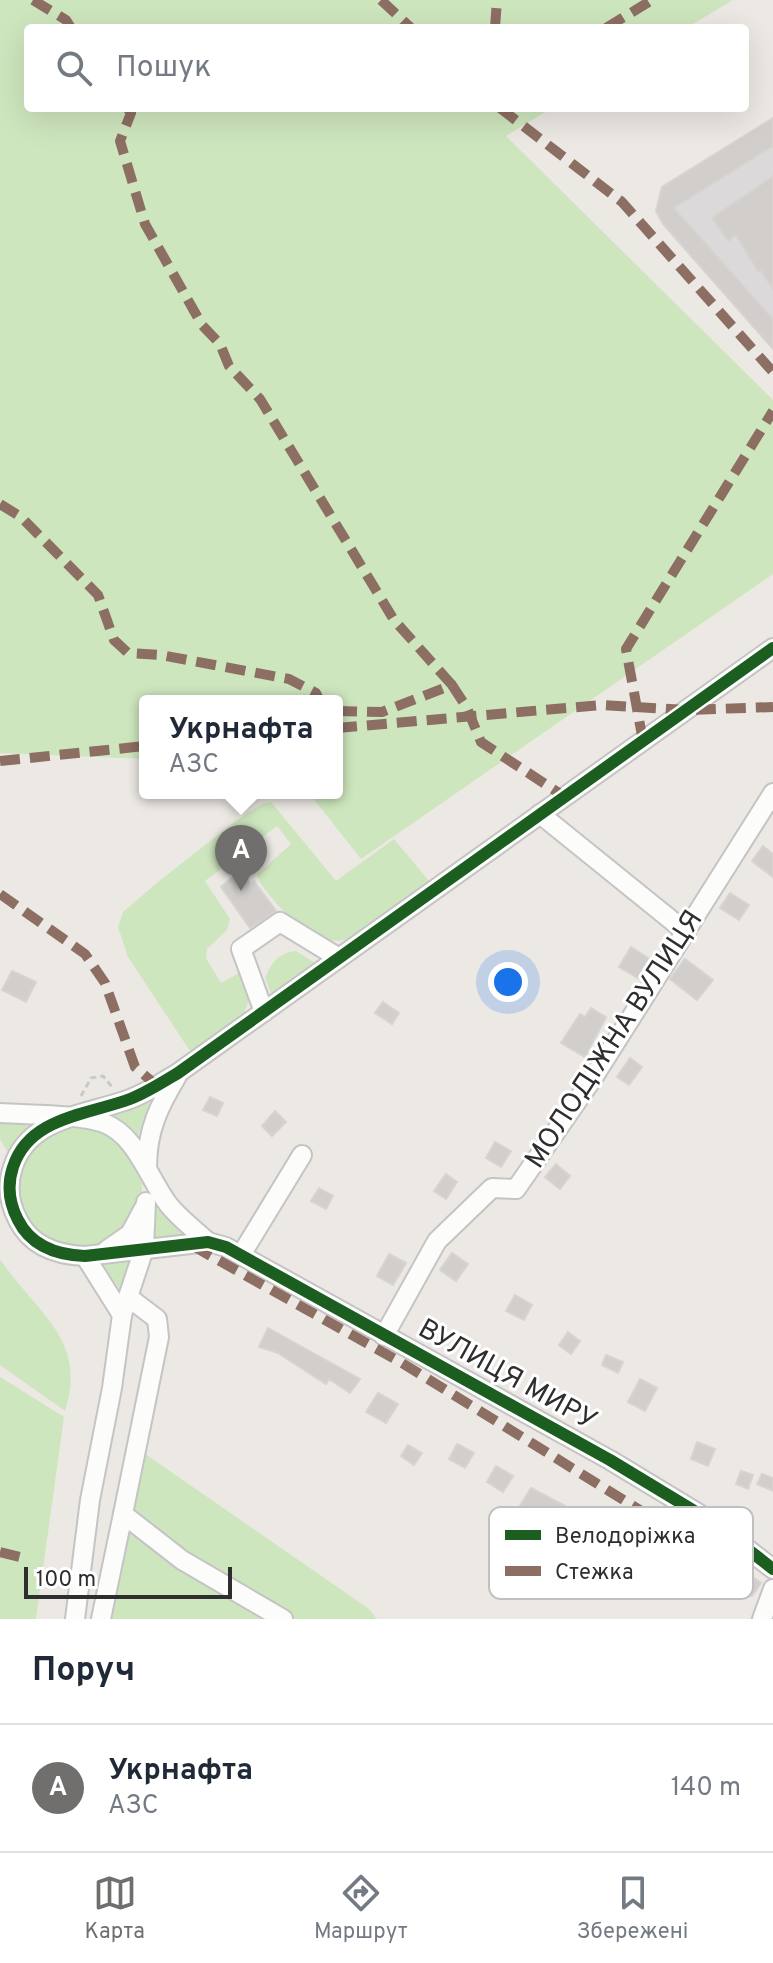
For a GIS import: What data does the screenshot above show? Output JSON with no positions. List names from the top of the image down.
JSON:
{
  "streets": {
    "street": ["МОЛОДІЖНА ВУЛИЦЯ", "ВУЛИЦЯ МИРУ"]
  },
  "crossings": [
    ["МОЛОДІЖНА ВУЛИЦЯ", "ВУЛИЦЯ МИРУ"]
  ],
  "legend": ["Велодоріжка", "Стежка"],
  "scale_bar": "100 m",
  "page": {
    "search": "Пошук",
    "popup": ["Укрнафта", "АЗС"],
    "pins": "A",
    "scale": "100 m",
    "heading": "Поруч",
    "list": [
      {
        "mark": "A",
        "name": "Укрнафта",
        "note": "АЗС",
        "value": "140 m"
      }
    ],
    "nav": ["Карта", "Маршрут", "Збережені"]
  }
}
